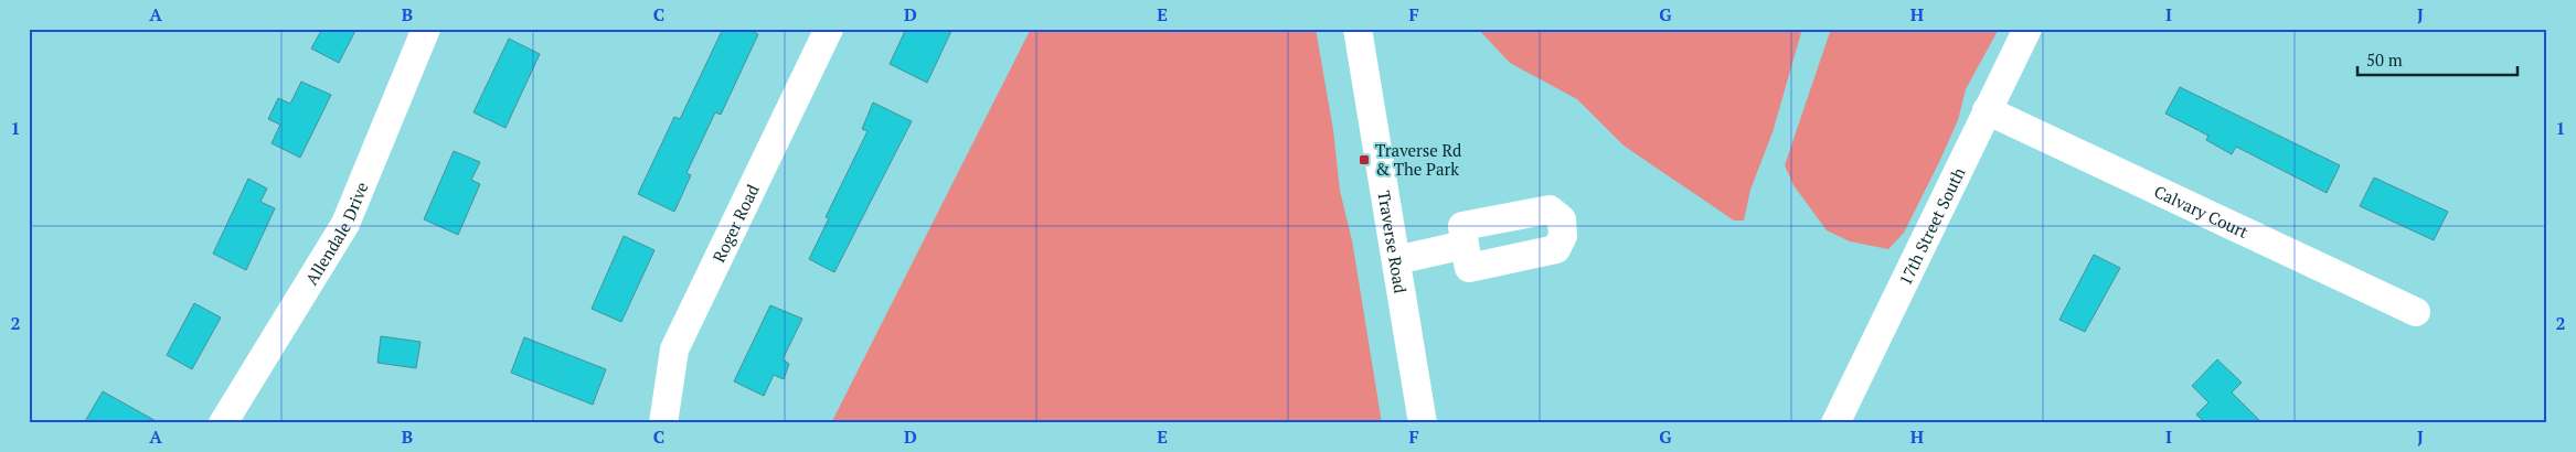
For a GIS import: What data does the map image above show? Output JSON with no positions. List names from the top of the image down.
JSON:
{
  "streets": {
    "street": [
      "Calvary Court",
      "Roger Road",
      "17th Street South",
      "Allendale Drive",
      "Traverse Road"
    ]
  },
  "crossings": [
    ["Calvary Court", "17th Street South"]
  ],
  "places": {
    "transit": ["Traverse Rd & The Park"]
  },
  "scale_bar": "50 m",
  "grid": {
    "columns": [
      "A",
      "B",
      "C",
      "D",
      "E",
      "F",
      "G",
      "H",
      "I",
      "J"
    ],
    "rows": ["1", "2"]
  }
}
